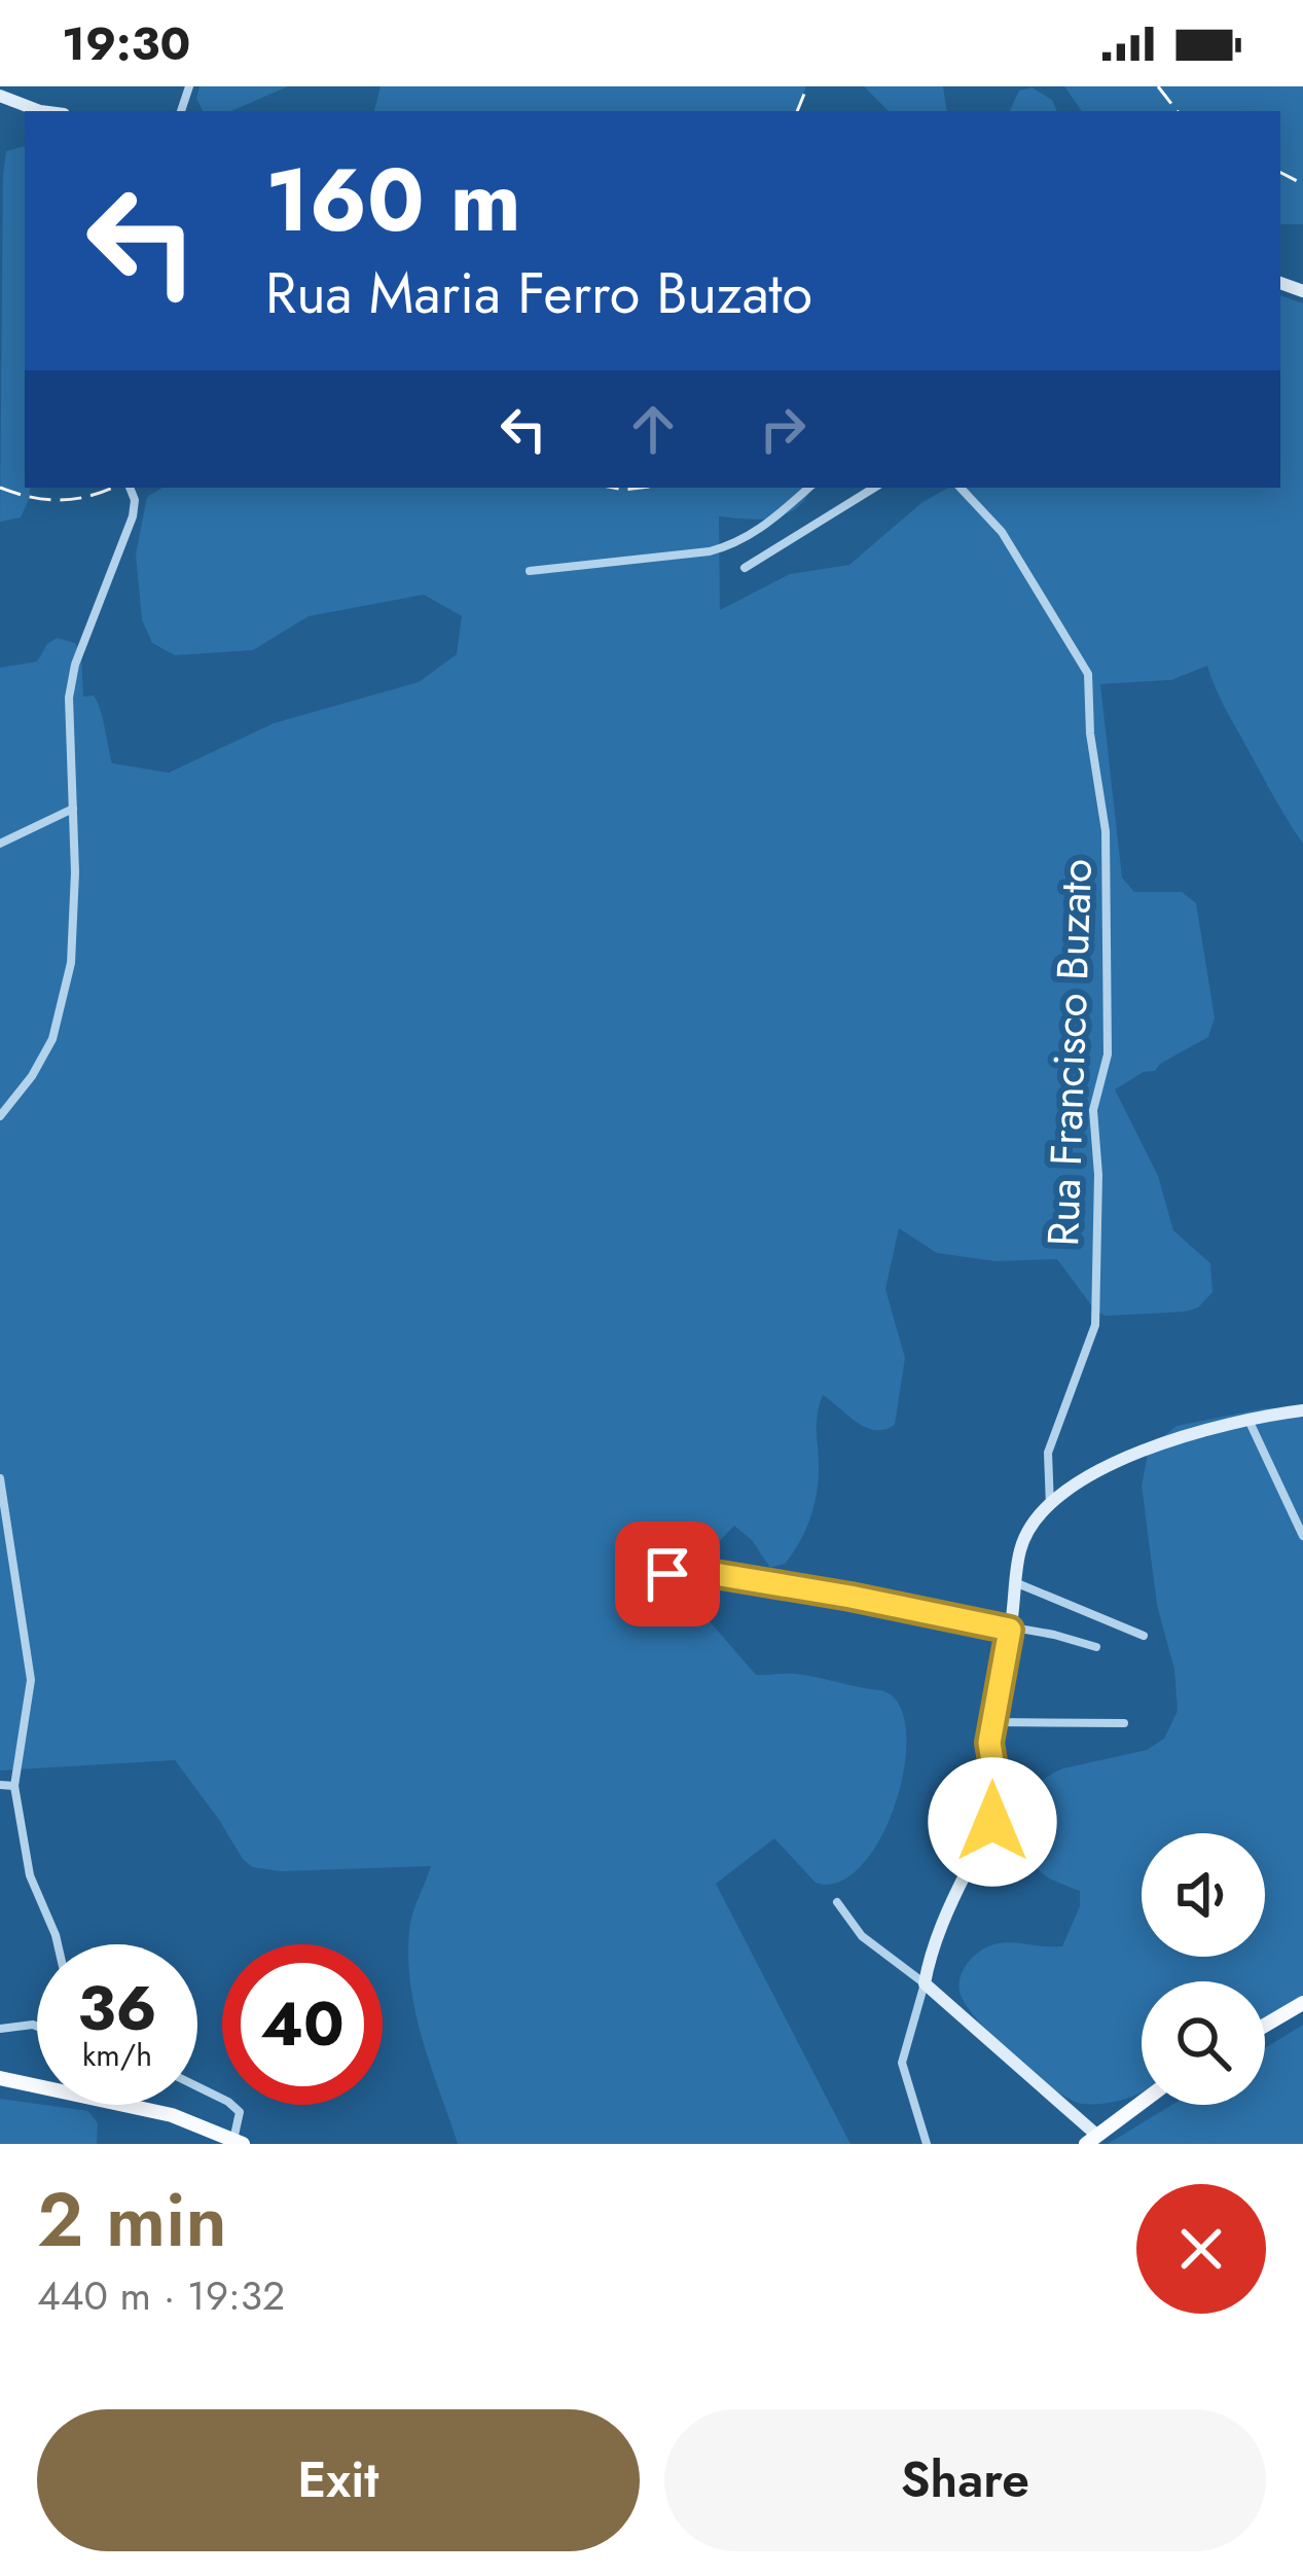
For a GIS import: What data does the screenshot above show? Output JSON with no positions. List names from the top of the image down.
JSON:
{
  "streets": {
    "street": ["Rua Francisco Buzato"]
  },
  "page": {
    "status": "19:30",
    "turn": ["160 m", "Rua Maria Ferro Buzato"],
    "speed": "36 km/h",
    "limit": "40",
    "heading": ["2 min", "440 m · 19:32"],
    "buttons": ["Exit", "Share"]
  }
}
